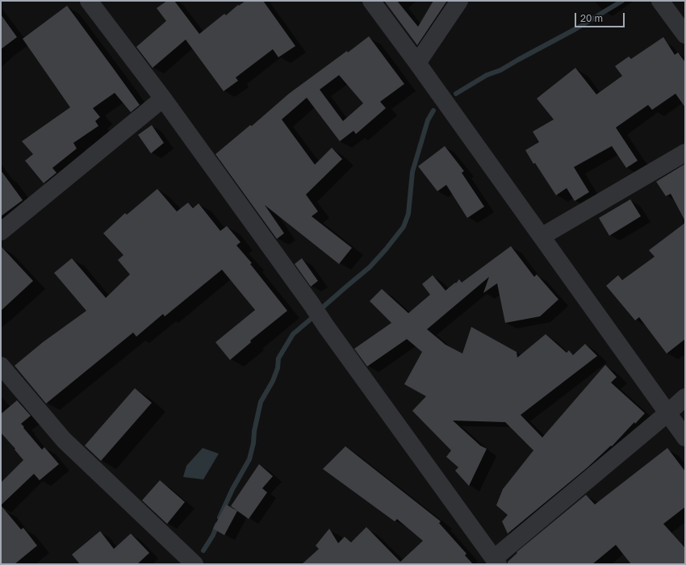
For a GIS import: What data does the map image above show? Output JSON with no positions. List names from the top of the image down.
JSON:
{
  "scale_bar": "20 m"
}
